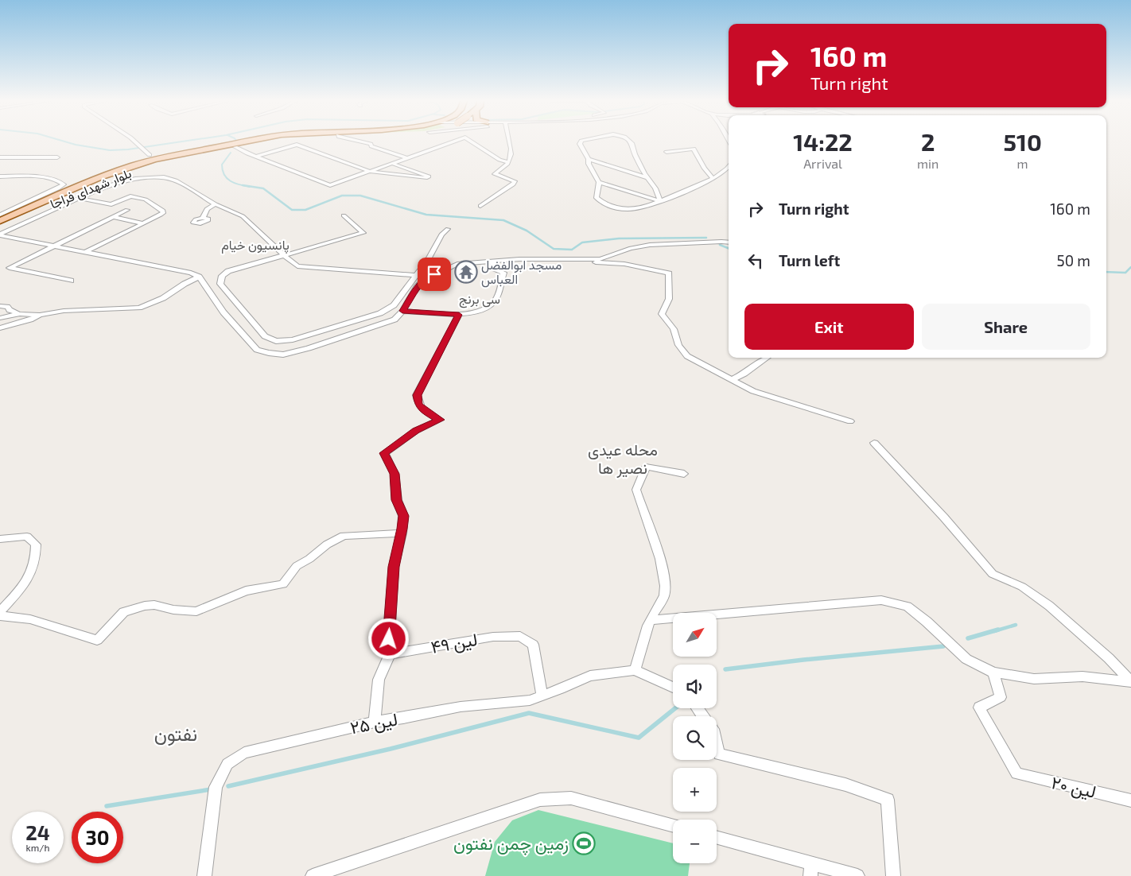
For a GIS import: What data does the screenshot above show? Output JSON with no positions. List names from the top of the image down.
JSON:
{
  "streets": {
    "main road": ["بلوار شهدای فراجا"],
    "street": ["لین ۴۹", "لین ۲۵", "لین ۲۰"]
  },
  "crossings": [
    ["لین ۴۹", "لین ۲۵"]
  ],
  "districts": [
    "پانسیون خیام",
    "سی برنج",
    "محله عیدی نصیر ها",
    "نفتون"
  ],
  "places": {
    "temple": ["مسجد ابوالفضل العباس"],
    "sports": ["زمین چمن نفتون"]
  },
  "north": "top right",
  "page": {
    "turn": ["160 m", "Turn right"],
    "eta": [
      "14:22",
      "Arrival",
      "2",
      "min",
      "510",
      "m"
    ],
    "list": [
      {
        "name": "Turn right",
        "value": "160 m"
      },
      {
        "name": "Turn left",
        "value": "50 m"
      }
    ],
    "buttons": ["Exit", "Share"],
    "map_buttons": ["+", "−"],
    "speed": "24 km/h",
    "limit": "30"
  }
}
